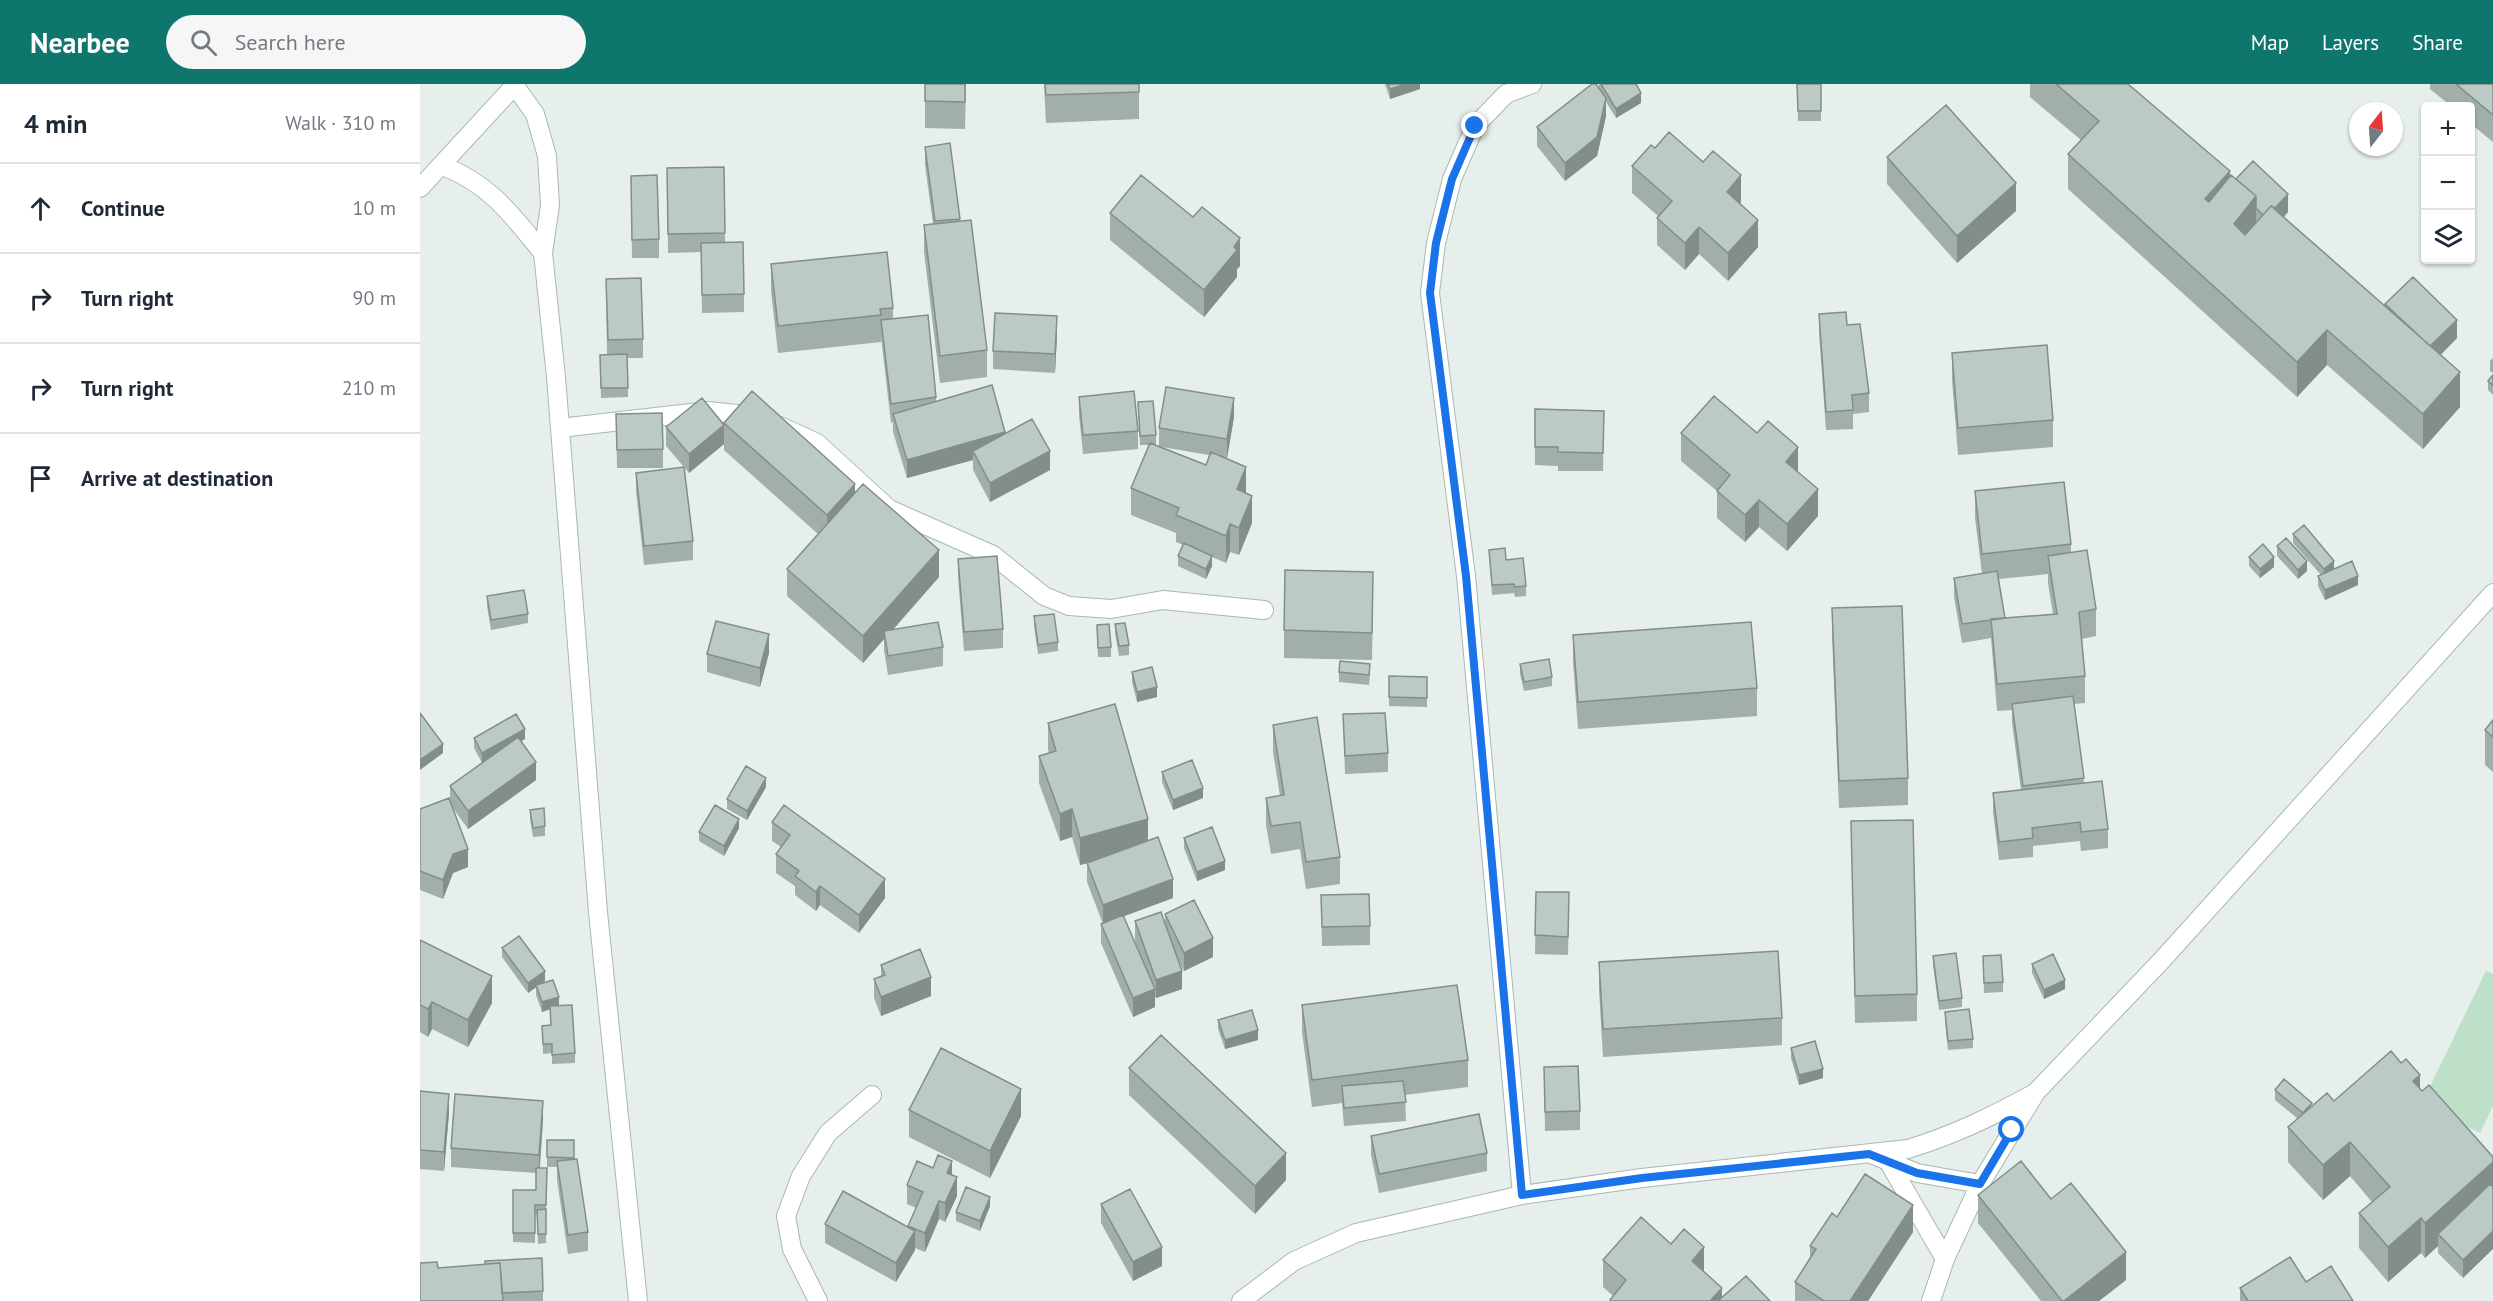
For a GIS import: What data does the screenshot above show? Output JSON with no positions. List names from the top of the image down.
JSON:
{
  "north": "top",
  "page": {
    "header": "Nearbee",
    "search": "Search here",
    "nav": ["Map", "Layers", "Share"],
    "heading": ["4 min", "Walk · 310 m"],
    "map_buttons": ["+", "−"],
    "list": [
      ["Continue", "10 m"],
      ["Turn right", "90 m"],
      ["Turn right", "210 m"],
      "Arrive at destination"
    ]
  }
}
